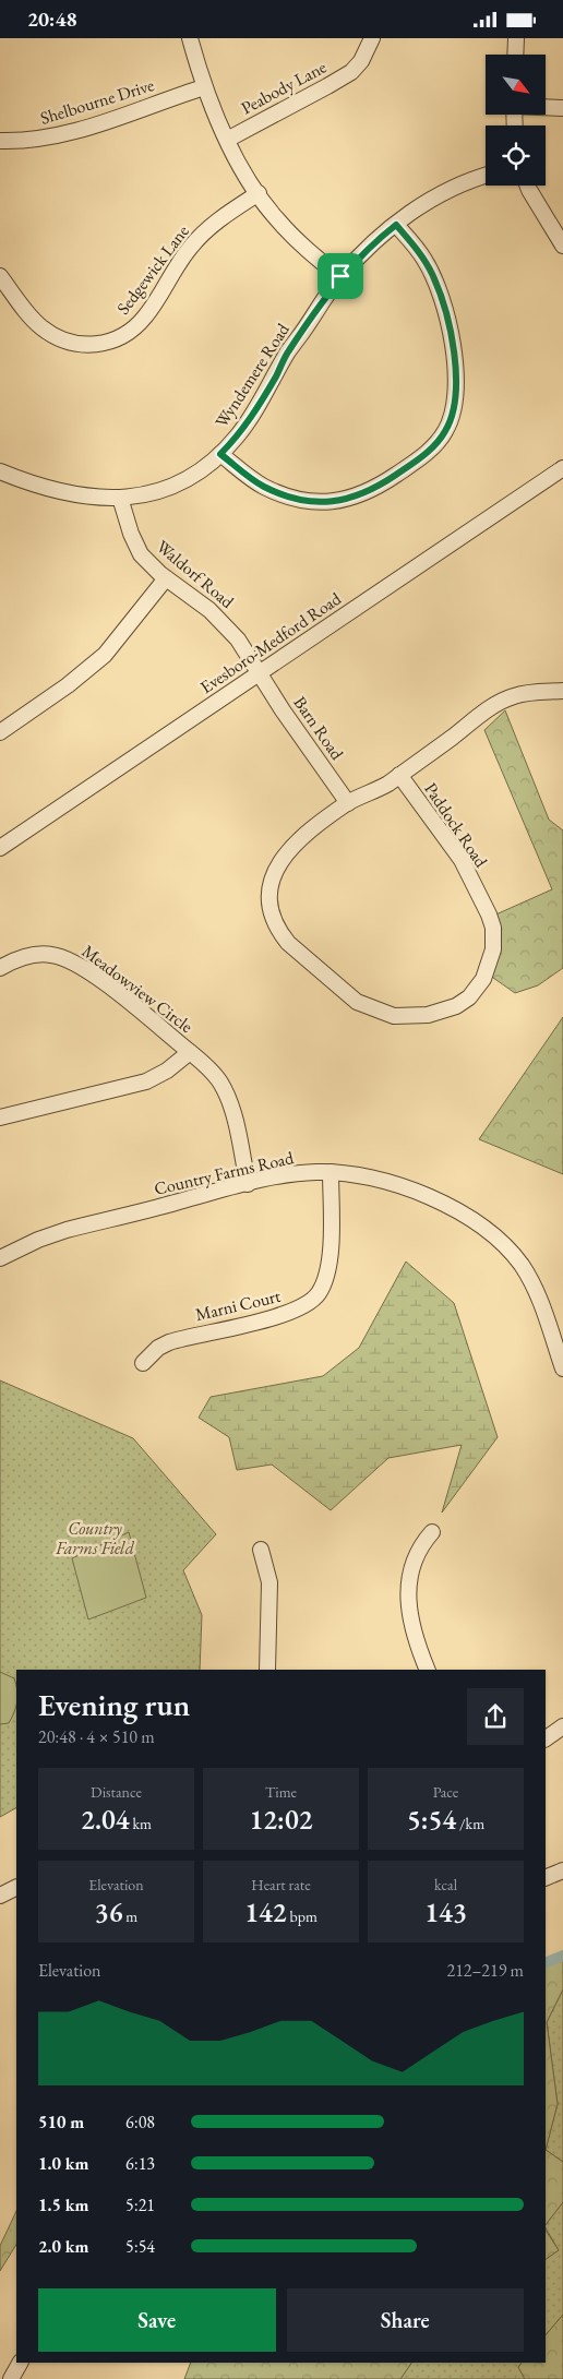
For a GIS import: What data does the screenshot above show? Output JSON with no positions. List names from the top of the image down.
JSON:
{
  "streets": {
    "street": [
      "Peabody Lane",
      "Shelbourne Drive",
      "Sedgewick Lane",
      "Wyndemere Road",
      "Waldorf Road",
      "Evesboro-Medford Road",
      "Barn Road",
      "Paddock Road",
      "Meadowview Circle",
      "Country Farms Road",
      "Marni Court"
    ]
  },
  "crossings": [
    ["Wyndemere Road", "Waldorf Road"],
    ["Waldorf Road", "Evesboro-Medford Road"],
    ["Waldorf Road", "Barn Road"],
    ["Evesboro-Medford Road", "Barn Road"],
    ["Barn Road", "Paddock Road"],
    ["Meadowview Circle", "Country Farms Road"],
    ["Country Farms Road", "Marni Court"]
  ],
  "parks": ["Country Farms Field"],
  "north": "bottom right",
  "page": {
    "status": "20:48",
    "heading": ["Evening run", "20:48 · 4 × 510 m"],
    "stats": [
      ["Distance", "2.04 km"],
      ["Time", "12:02"],
      ["Pace", "5:54 /km"],
      ["Elevation", "36 m"],
      ["Heart rate", "142 bpm"],
      ["kcal", "143"]
    ],
    "chart": ["Elevation", "212–219 m"],
    "list": [
      {
        "name": "510 m",
        "note": "6:08"
      },
      {
        "name": "1.0 km",
        "note": "6:13"
      },
      {
        "name": "1.5 km",
        "note": "5:21"
      },
      {
        "name": "2.0 km",
        "note": "5:54"
      }
    ],
    "buttons": ["Save", "Share"]
  }
}
